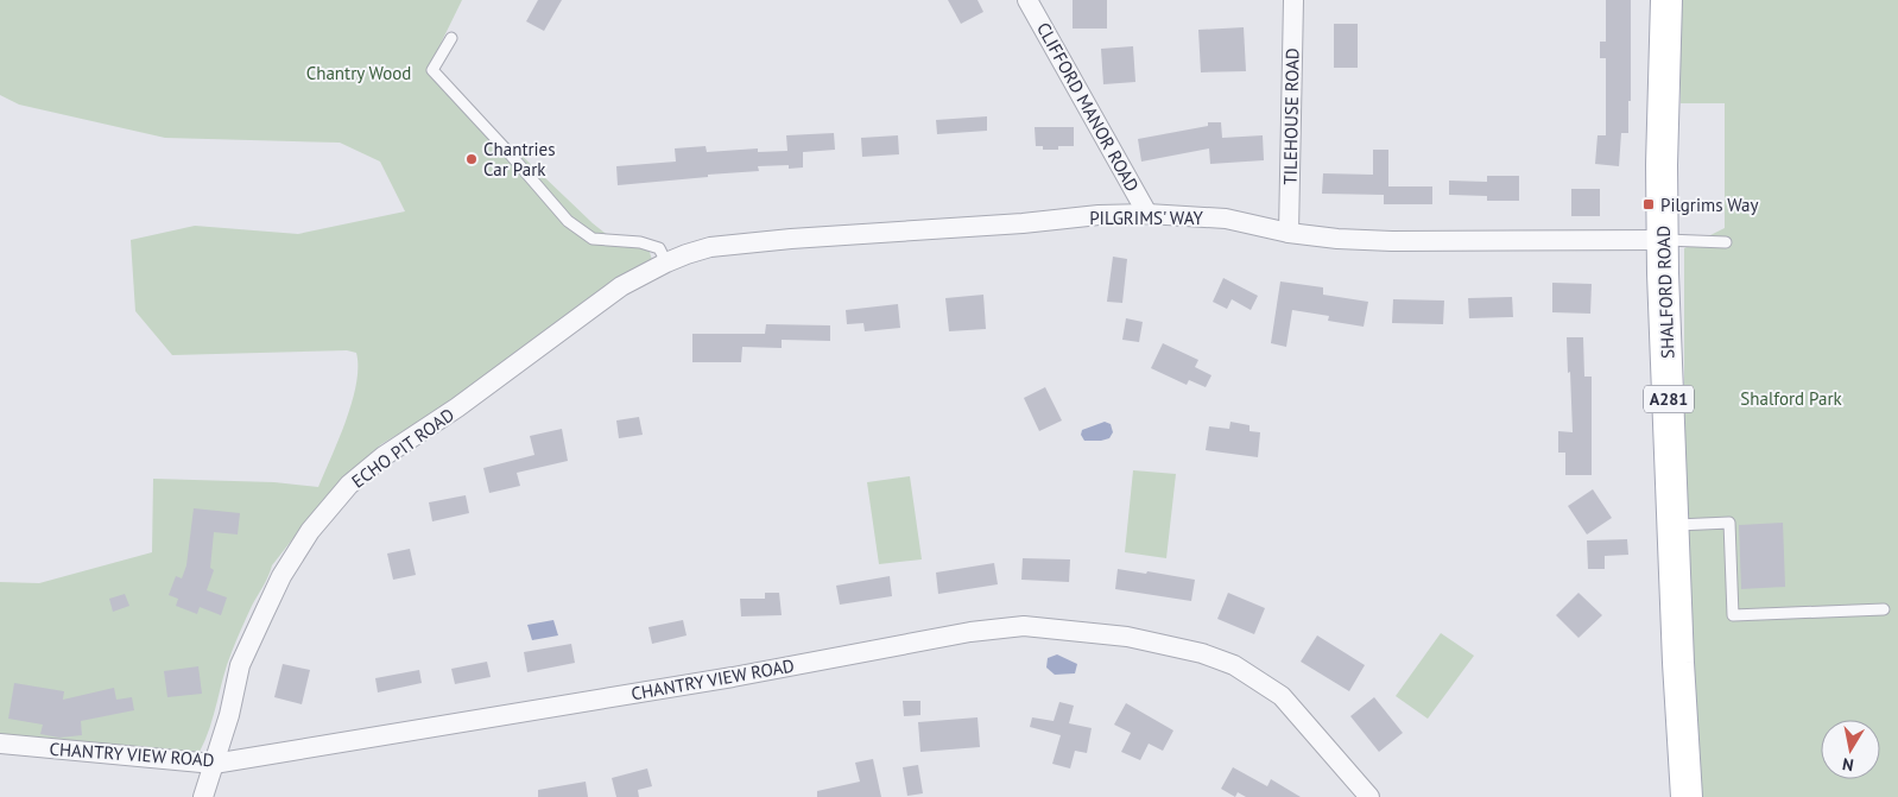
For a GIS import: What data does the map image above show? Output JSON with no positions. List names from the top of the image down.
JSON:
{
  "streets": {
    "main road": ["SHALFORD ROAD", "A281"],
    "street": [
      "CLIFFORD MANOR ROAD",
      "TILEHOUSE ROAD",
      "PILGRIMS' WAY",
      "ECHO PIT ROAD",
      "CHANTRY VIEW ROAD"
    ]
  },
  "crossings": [
    ["CLIFFORD MANOR ROAD", "PILGRIMS' WAY"],
    ["TILEHOUSE ROAD", "PILGRIMS' WAY"],
    ["PILGRIMS' WAY", "SHALFORD ROAD"],
    ["PILGRIMS' WAY", "ECHO PIT ROAD"],
    ["ECHO PIT ROAD", "CHANTRY VIEW ROAD"]
  ],
  "parks": ["Chantry Wood", "Shalford Park"],
  "places": {
    "other": ["Chantries Car Park"],
    "transit": ["Pilgrims Way"]
  },
  "north": "bottom"
}
